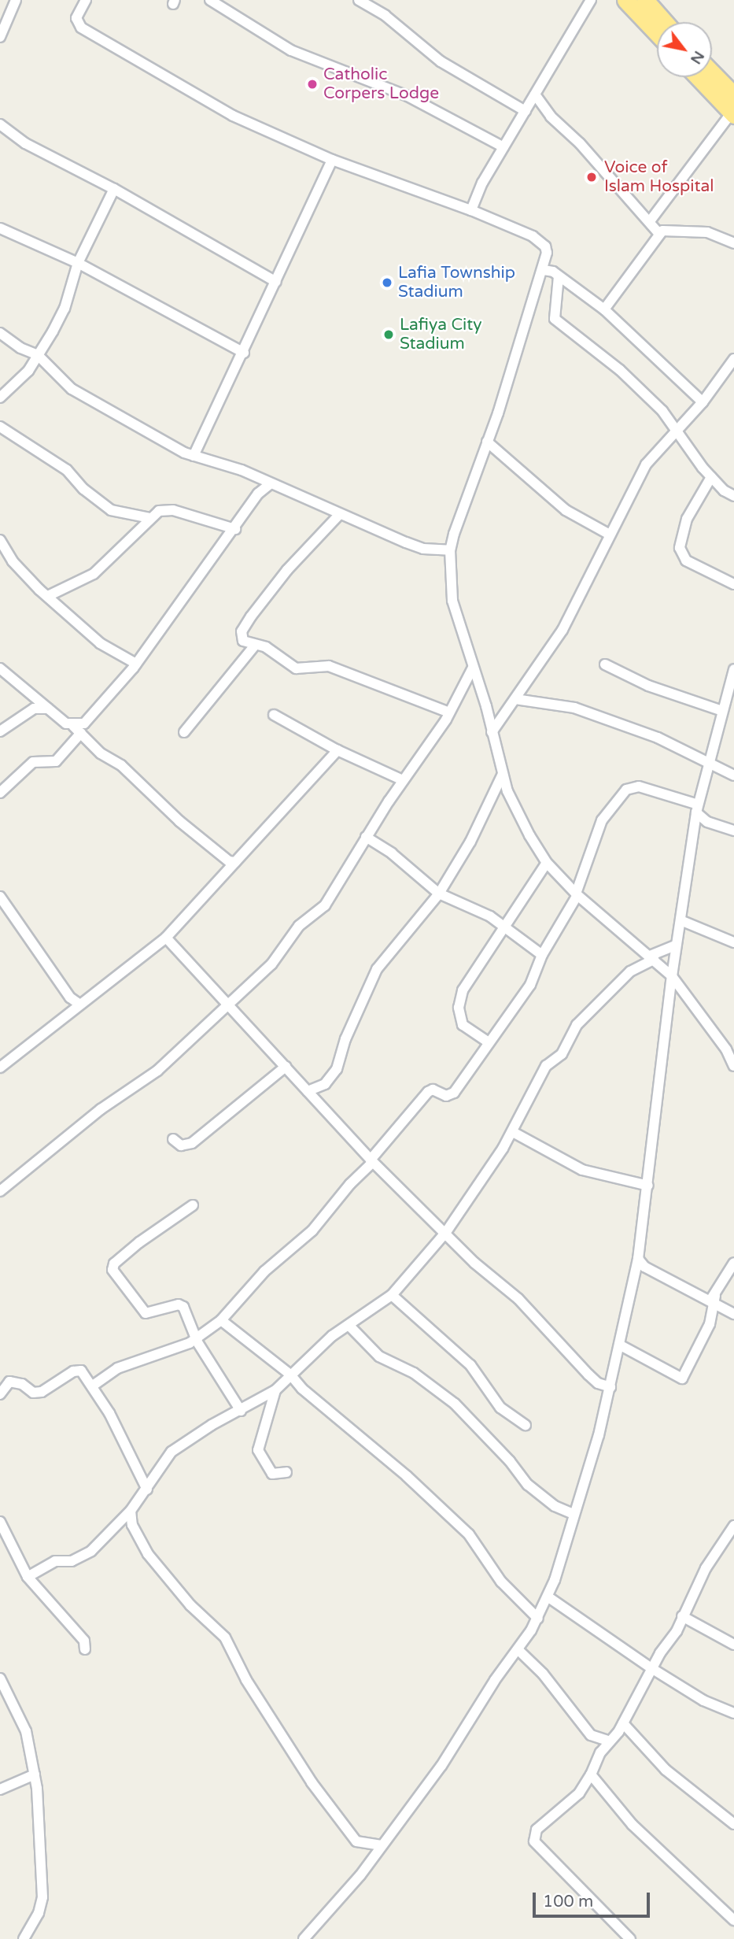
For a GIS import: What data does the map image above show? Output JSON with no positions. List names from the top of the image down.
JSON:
{
  "places": [
    "Catholic Corpers Lodge",
    "Voice of Islam Hospital",
    "Lafia Township Stadium",
    "Lafiya City Stadium"
  ],
  "scale_bar": "100 m",
  "north": "bottom right"
}
